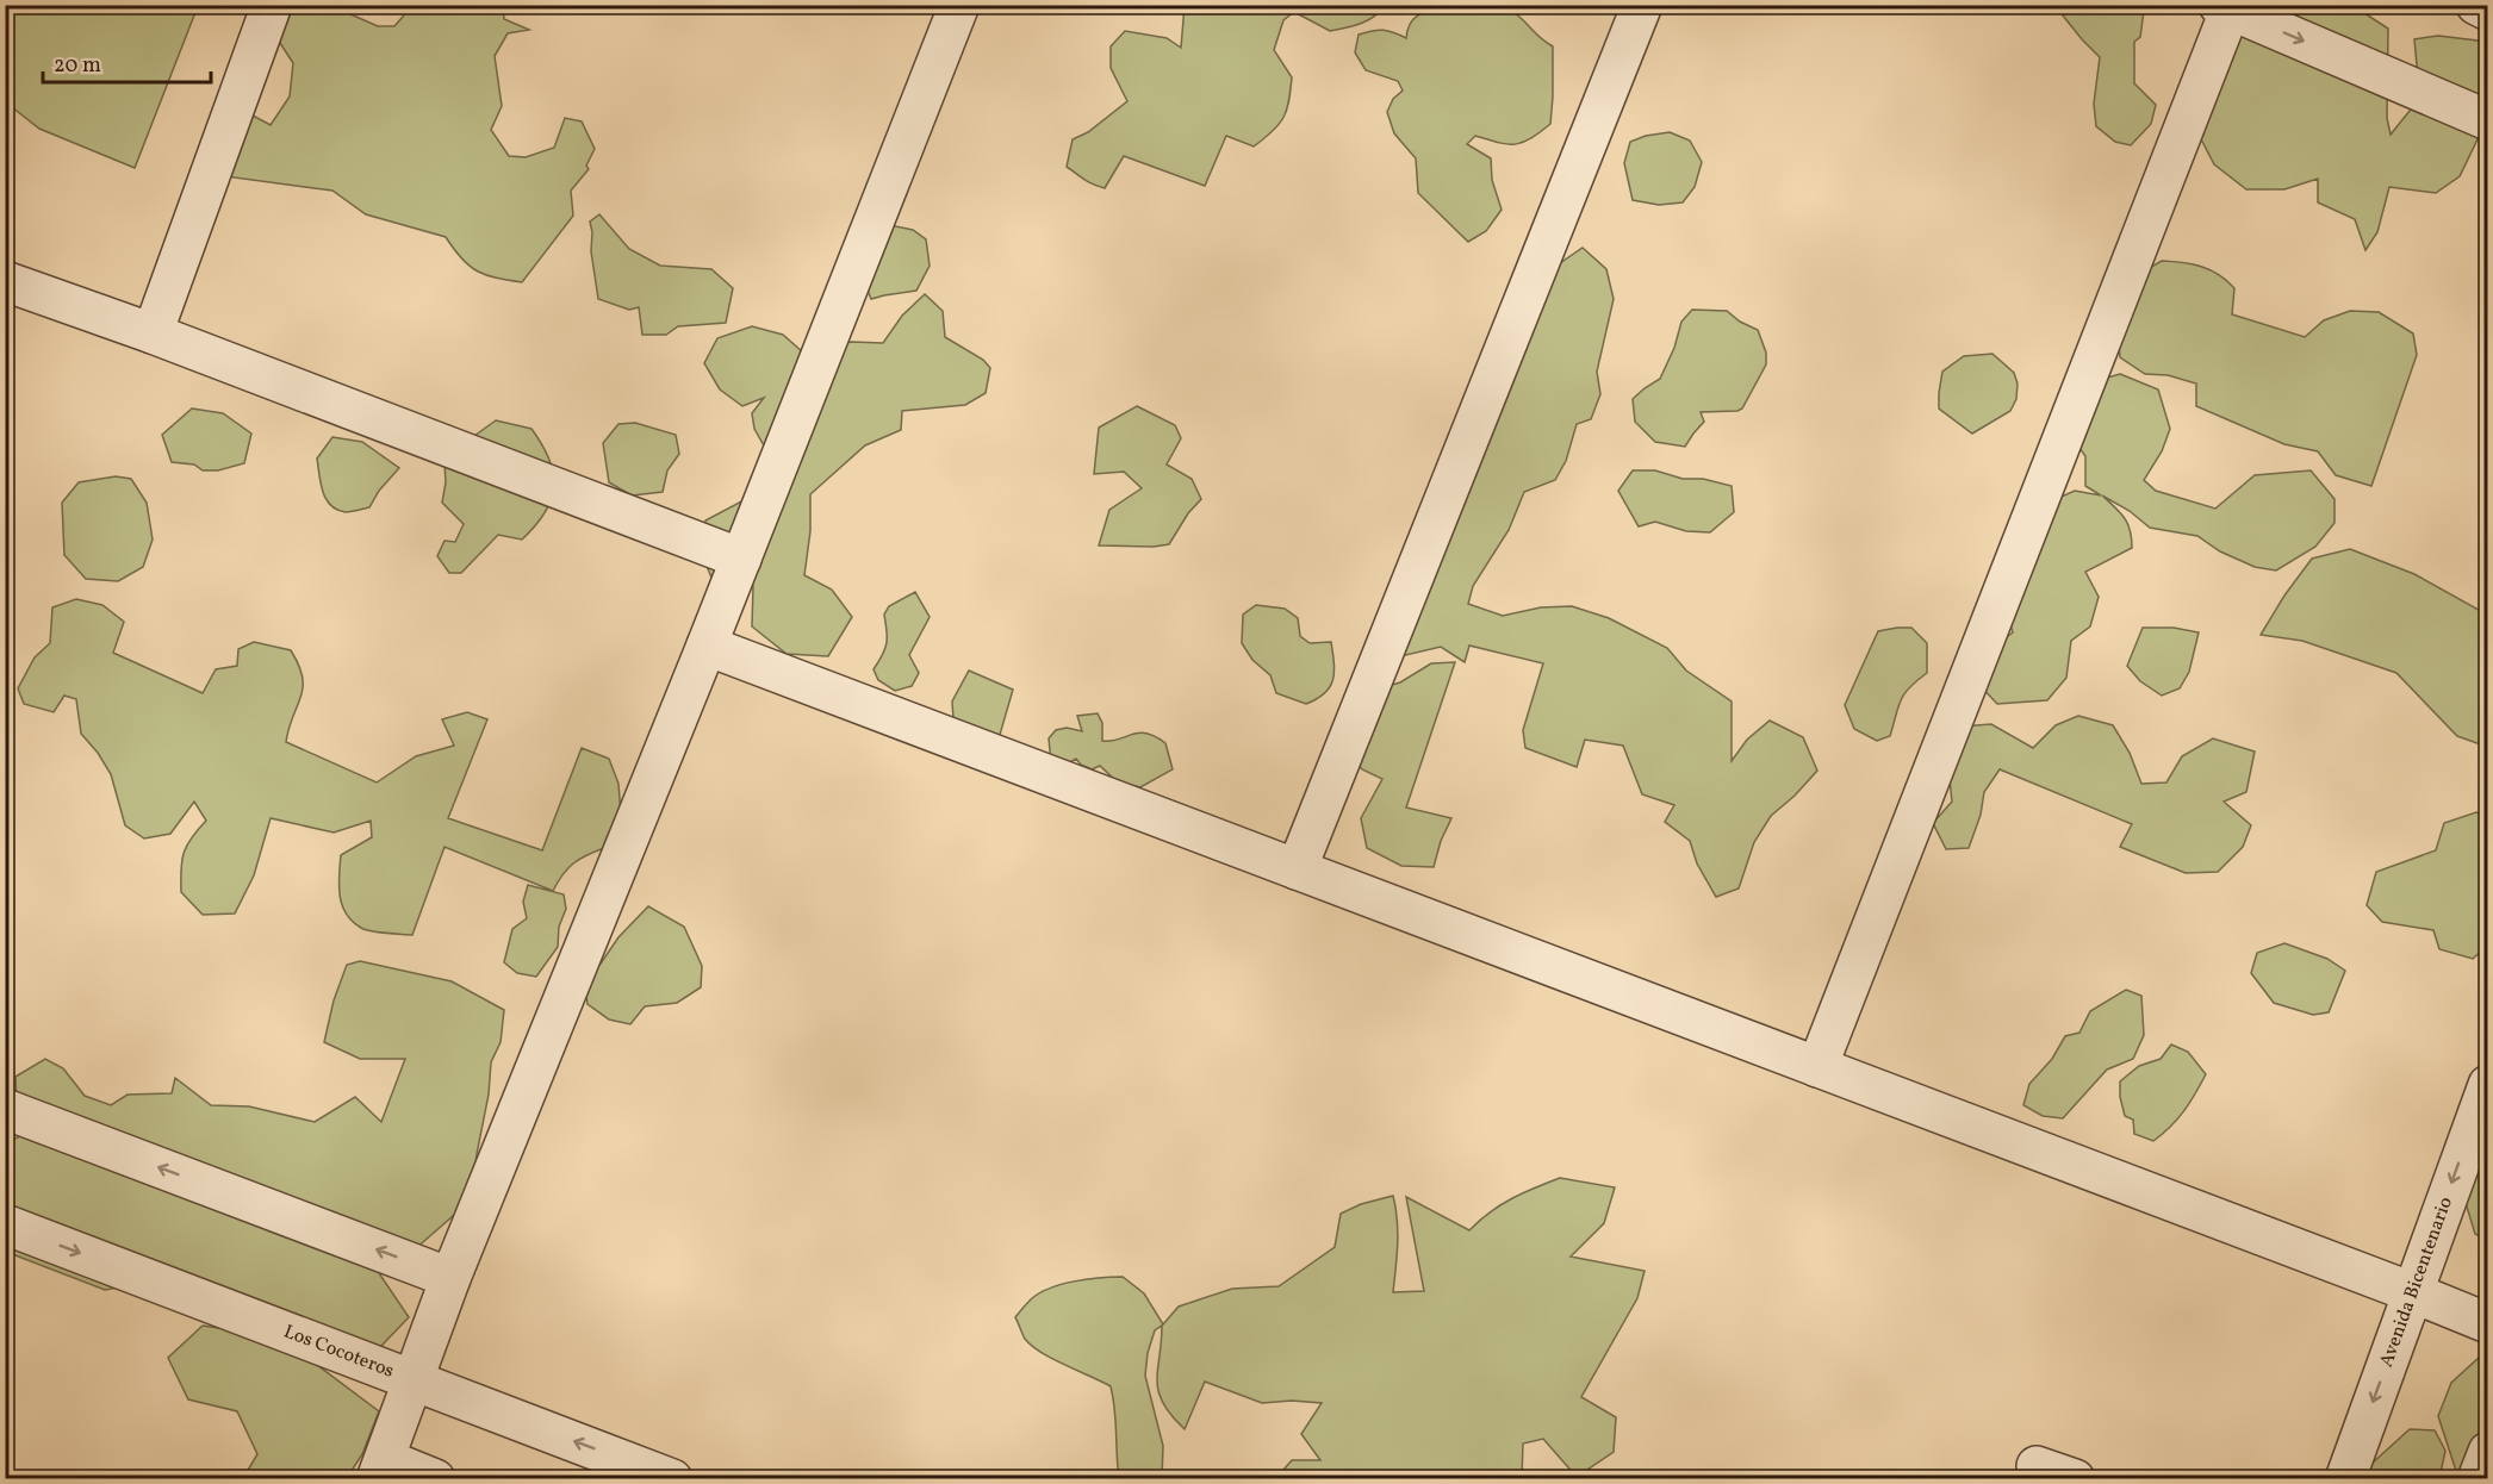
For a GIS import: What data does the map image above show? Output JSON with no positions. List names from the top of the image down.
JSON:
{
  "streets": {
    "street": ["Avenida Bicentenario", "Los Cocoteros"]
  },
  "one_way": ["Avenida Bicentenario"],
  "scale_bar": "20 m"
}
